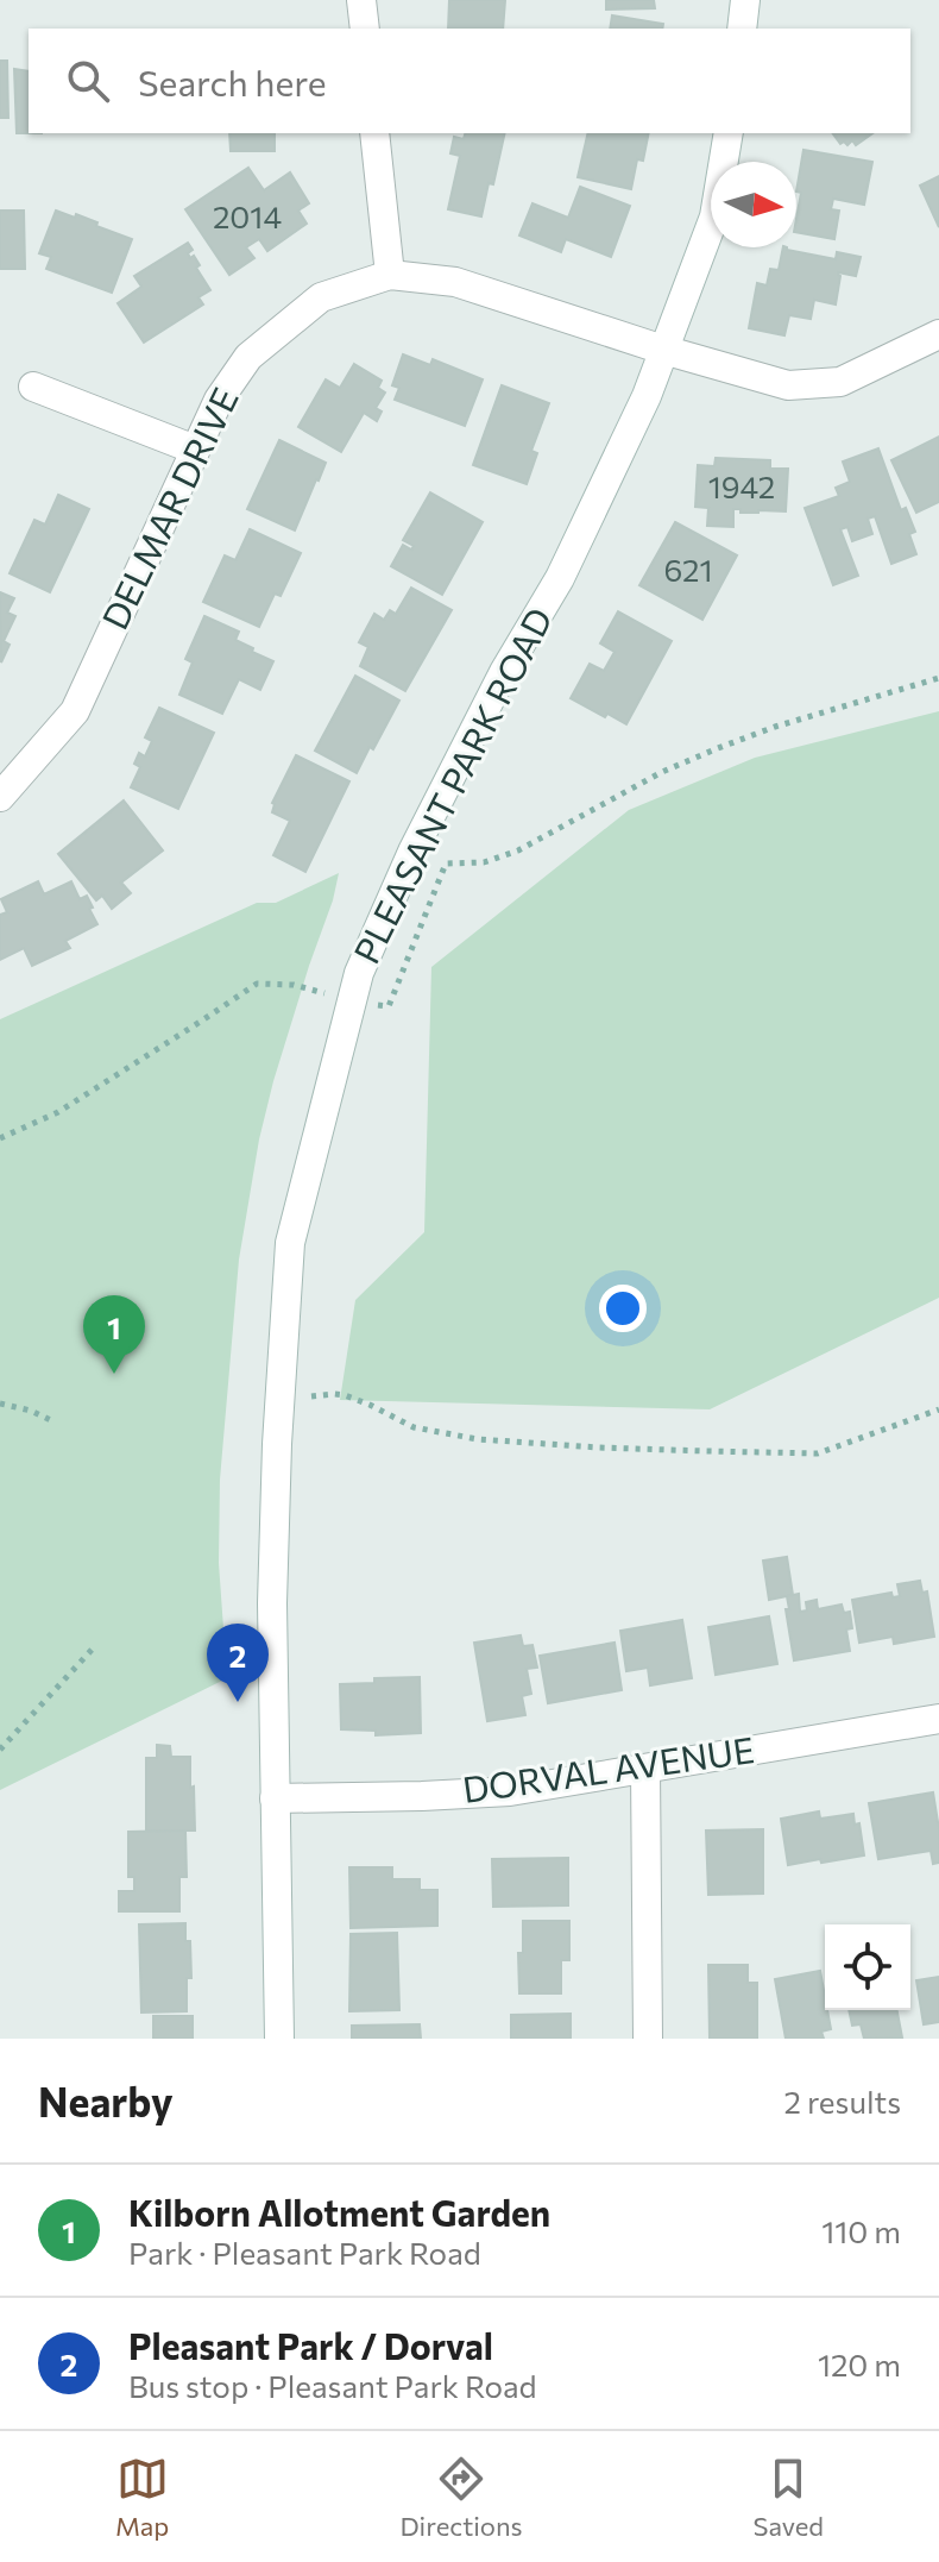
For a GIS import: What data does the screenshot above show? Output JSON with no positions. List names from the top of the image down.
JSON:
{
  "streets": {
    "street": ["DELMAR DRIVE", "PLEASANT PARK ROAD", "DORVAL AVENUE"]
  },
  "crossings": [
    ["DELMAR DRIVE", "PLEASANT PARK ROAD"],
    ["PLEASANT PARK ROAD", "DORVAL AVENUE"]
  ],
  "house_numbers": ["2014", "1942", "621"],
  "north": "right",
  "page": {
    "search": "Search here",
    "pins": ["1", "2"],
    "heading": ["Nearby", "2 results"],
    "list": [
      {
        "mark": "1",
        "name": "Kilborn Allotment Garden",
        "note": "Park · Pleasant Park Road",
        "value": "110 m"
      },
      {
        "mark": "2",
        "name": "Pleasant Park / Dorval",
        "note": "Bus stop · Pleasant Park Road",
        "value": "120 m"
      }
    ],
    "nav": ["Map", "Directions", "Saved"]
  }
}
